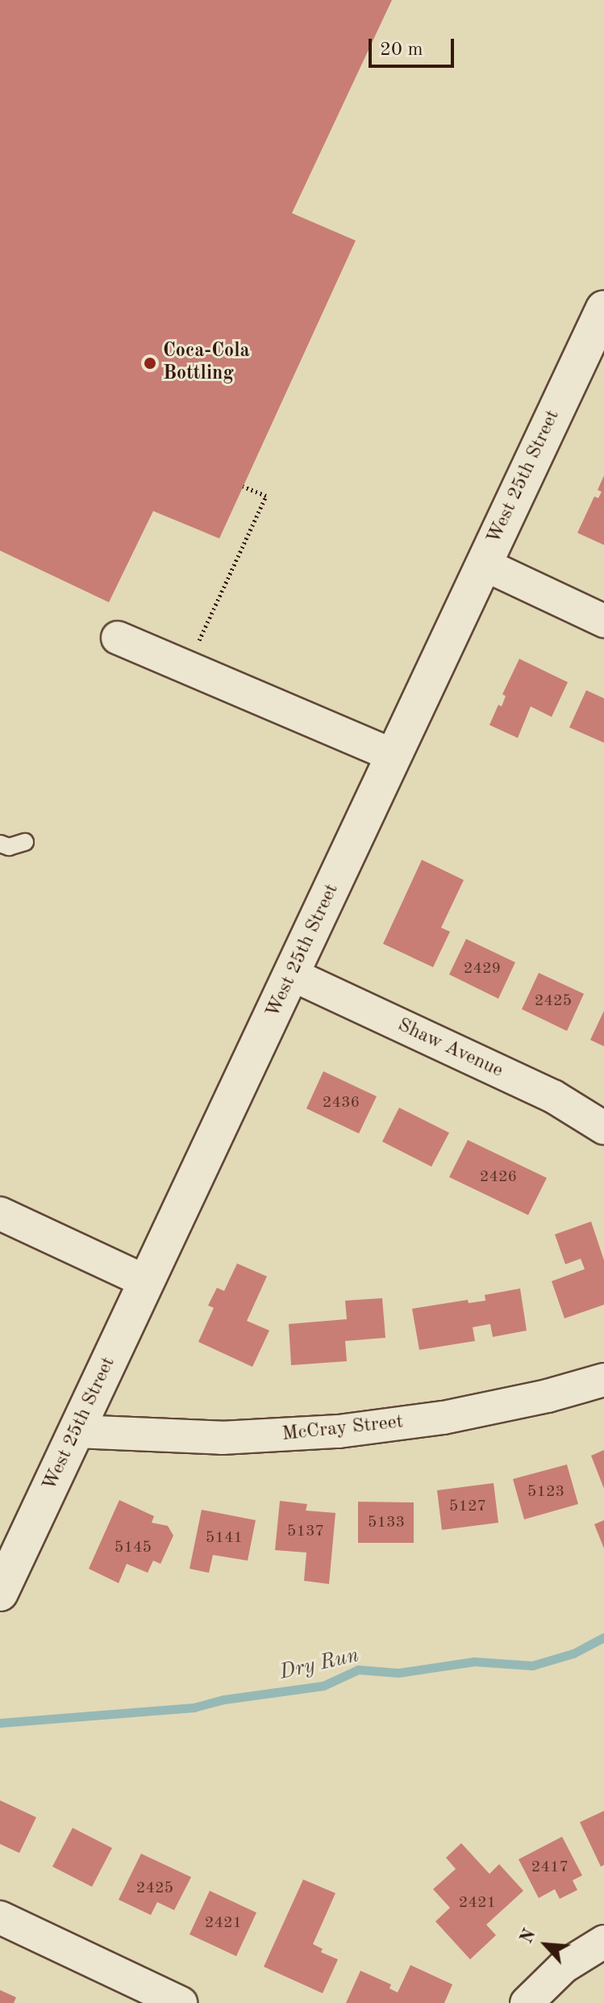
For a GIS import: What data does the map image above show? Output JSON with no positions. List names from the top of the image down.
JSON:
{
  "streets": {
    "main road": ["West 25th Street"],
    "street": ["Shaw Avenue", "McCray Street"]
  },
  "crossings": [
    ["West 25th Street", "Shaw Avenue"],
    ["West 25th Street", "McCray Street"]
  ],
  "water": ["Dry Run"],
  "places": ["Coca-Cola Bottling"],
  "house_numbers": [
    "2429",
    "2425",
    "2436",
    "2426",
    "5123",
    "5127",
    "5133",
    "5137",
    "5141",
    "5145",
    "2417",
    "2425",
    "2421",
    "2421"
  ],
  "scale_bar": "20 m",
  "north": "top left"
}
